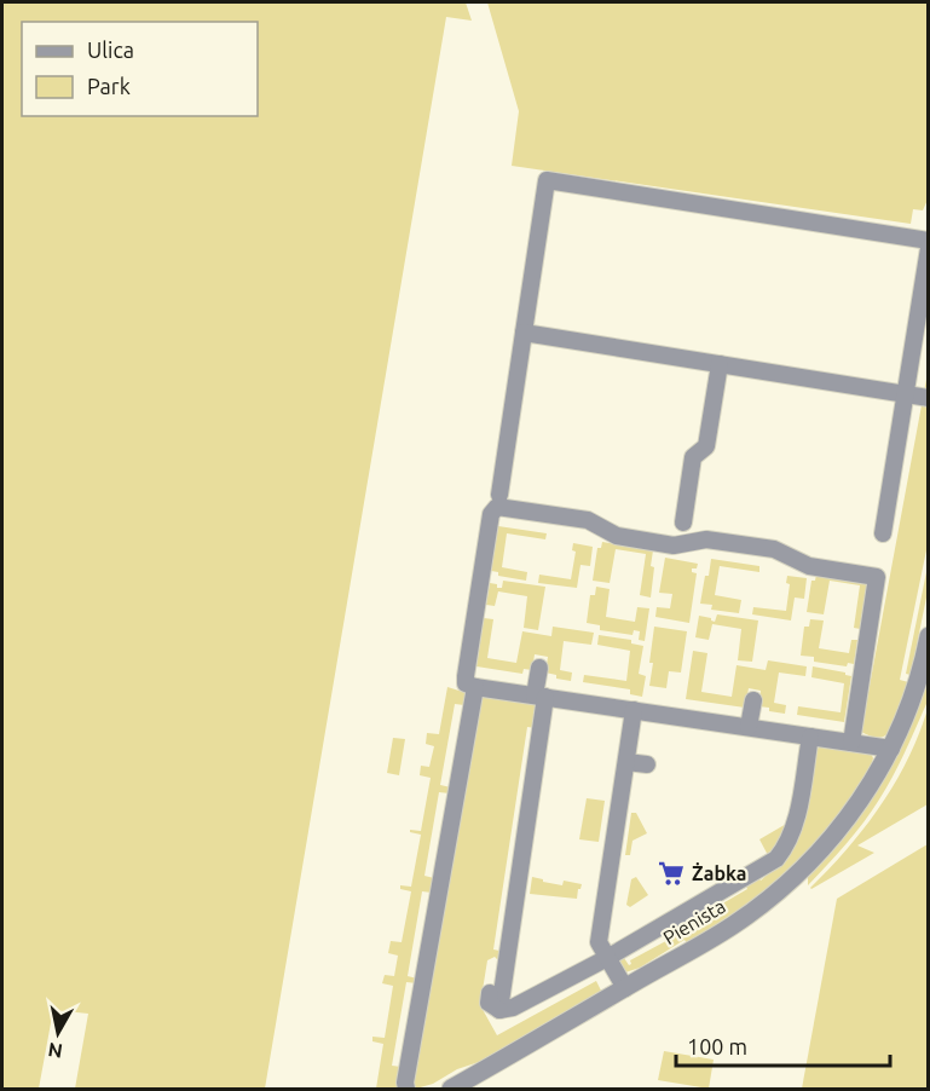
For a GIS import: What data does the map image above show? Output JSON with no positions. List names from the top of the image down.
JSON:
{
  "streets": {
    "street": ["Pienista"]
  },
  "places": {
    "supermarket": ["Żabka"]
  },
  "legend": ["Ulica", "Park"],
  "scale_bar": "100 m",
  "north": "bottom"
}
